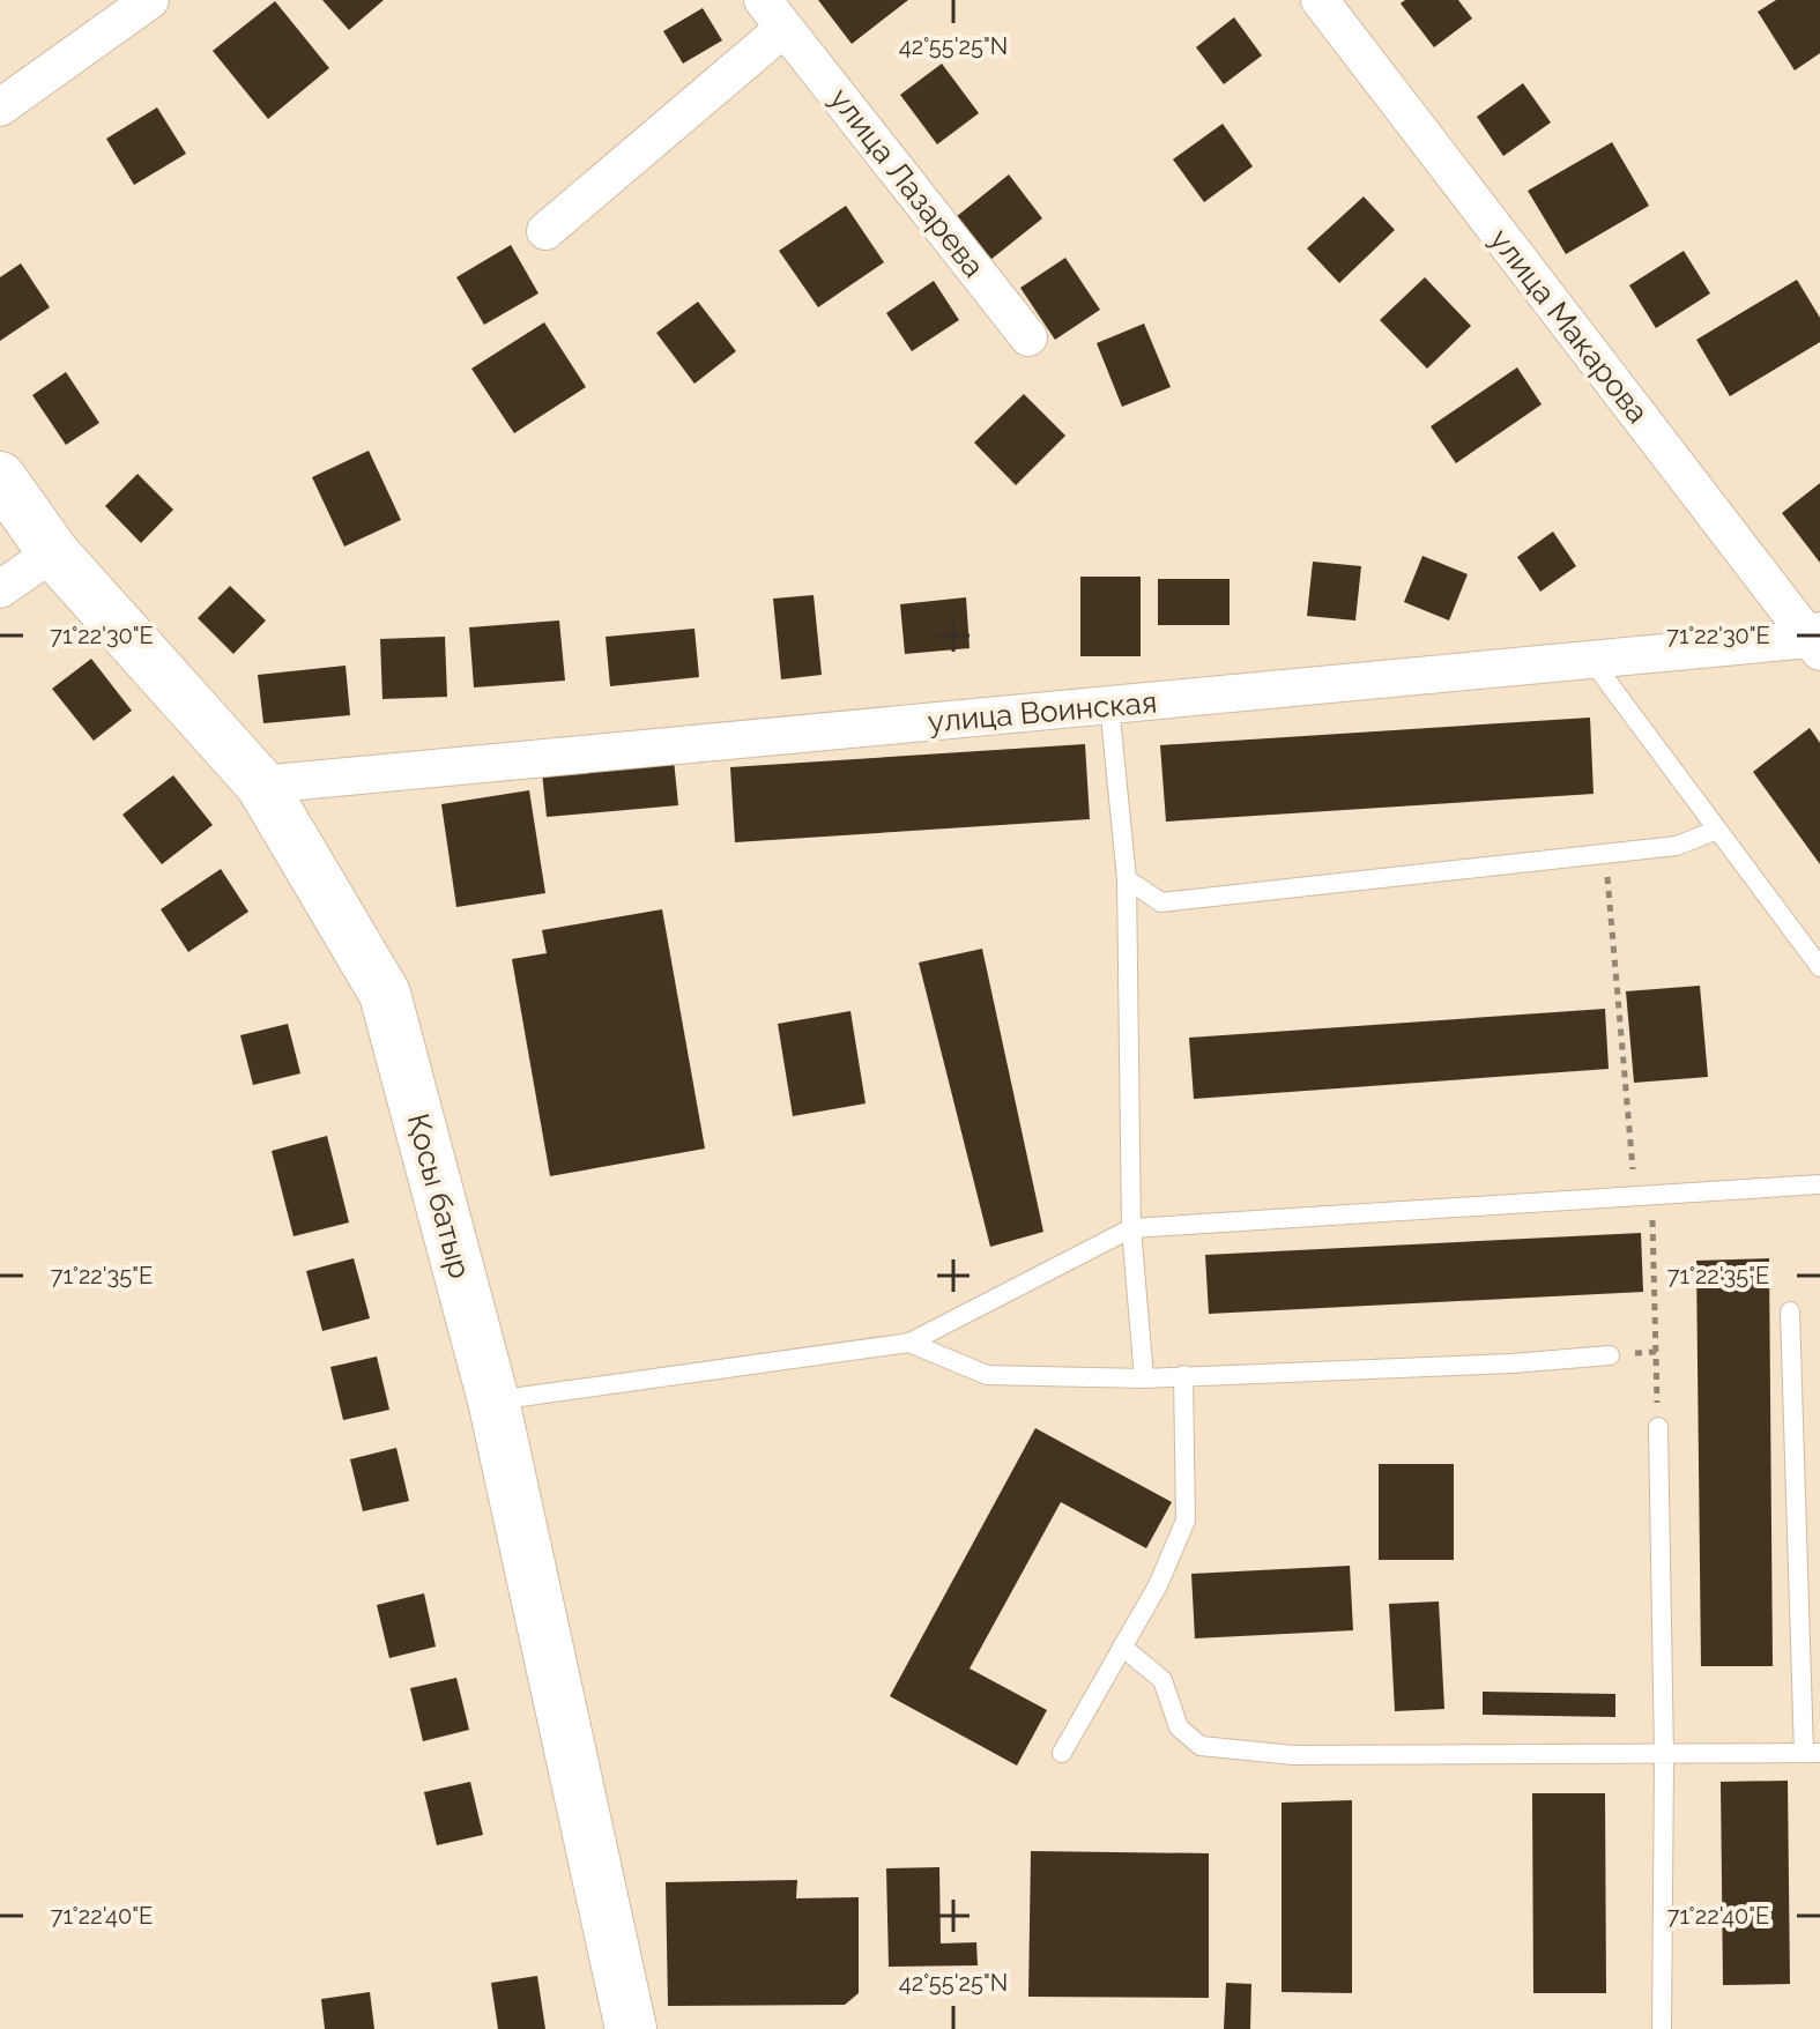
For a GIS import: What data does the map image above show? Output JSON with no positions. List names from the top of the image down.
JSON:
{
  "streets": {
    "street": [
      "улица Лазарева",
      "улица Макарова",
      "улица Воинская",
      "Қосы батыр"
    ]
  },
  "crossings": [
    ["улица Макарова", "улица Воинская"],
    ["улица Воинская", "Қосы батыр"]
  ],
  "coordinates": [
    "42°55'25\"N",
    "71°22'30\"E",
    "71°22'35\"E",
    "71°22'40\"E"
  ]
}
